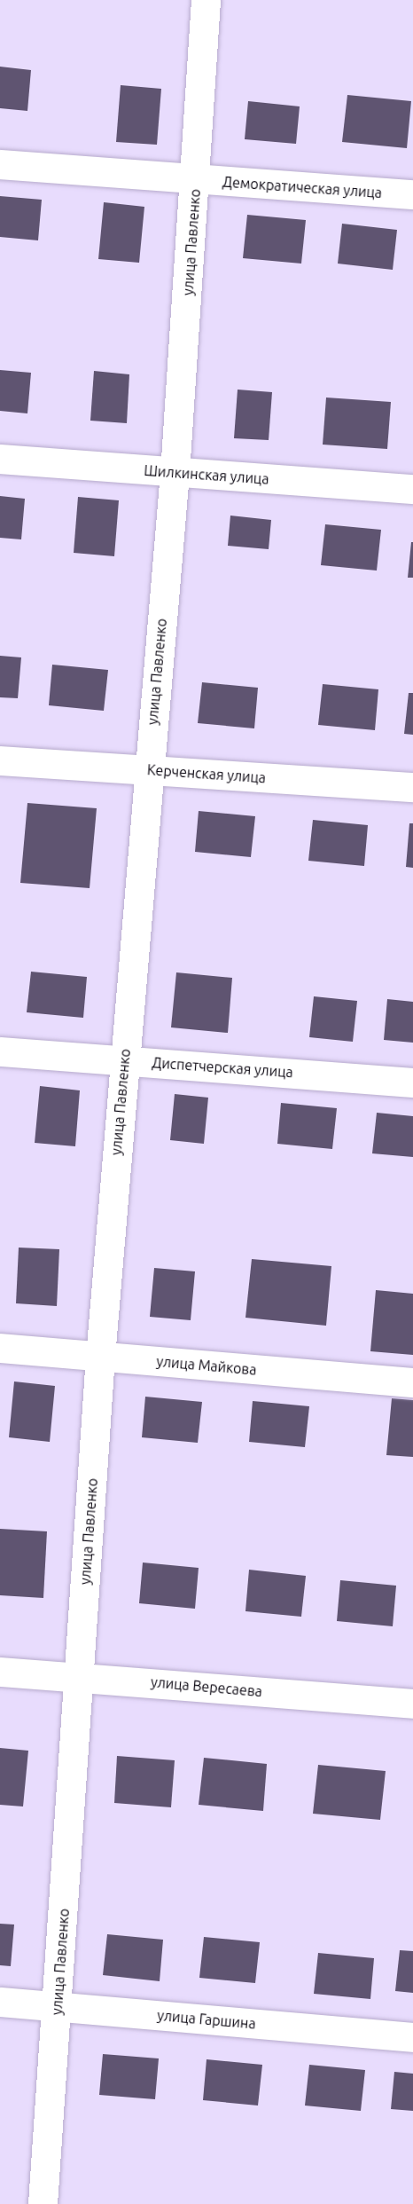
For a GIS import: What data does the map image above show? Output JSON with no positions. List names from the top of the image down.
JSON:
{
  "streets": {
    "street": [
      "Демократическая улица",
      "улица Павленко",
      "Шилкинская улица",
      "Керченская улица",
      "Диспетчерская улица",
      "улица Майкова",
      "улица Вересаева",
      "улица Гаршина"
    ]
  },
  "crossings": [
    ["Демократическая улица", "улица Павленко"],
    ["улица Павленко", "Шилкинская улица"],
    ["улица Павленко", "Керченская улица"],
    ["улица Павленко", "Диспетчерская улица"],
    ["улица Павленко", "улица Майкова"],
    ["улица Павленко", "улица Вересаева"],
    ["улица Павленко", "улица Гаршина"]
  ]
}
